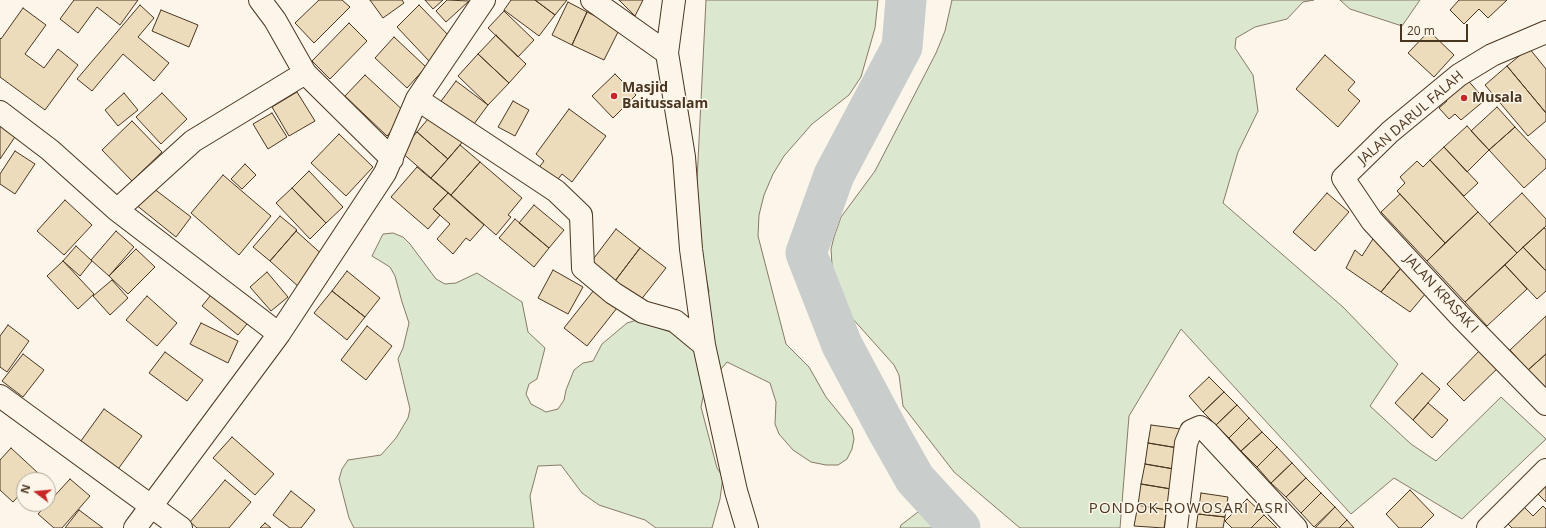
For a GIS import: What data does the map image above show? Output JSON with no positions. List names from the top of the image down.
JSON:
{
  "streets": {
    "street": ["JALAN DARUL FALAH", "JALAN KRASAK I"]
  },
  "crossings": [
    ["JALAN DARUL FALAH", "JALAN KRASAK I"]
  ],
  "districts": ["PONDOK ROWOSARI ASRI"],
  "places": ["Masjid Baitussalam", "Musala"],
  "scale_bar": "20 m",
  "north": "left"
}
